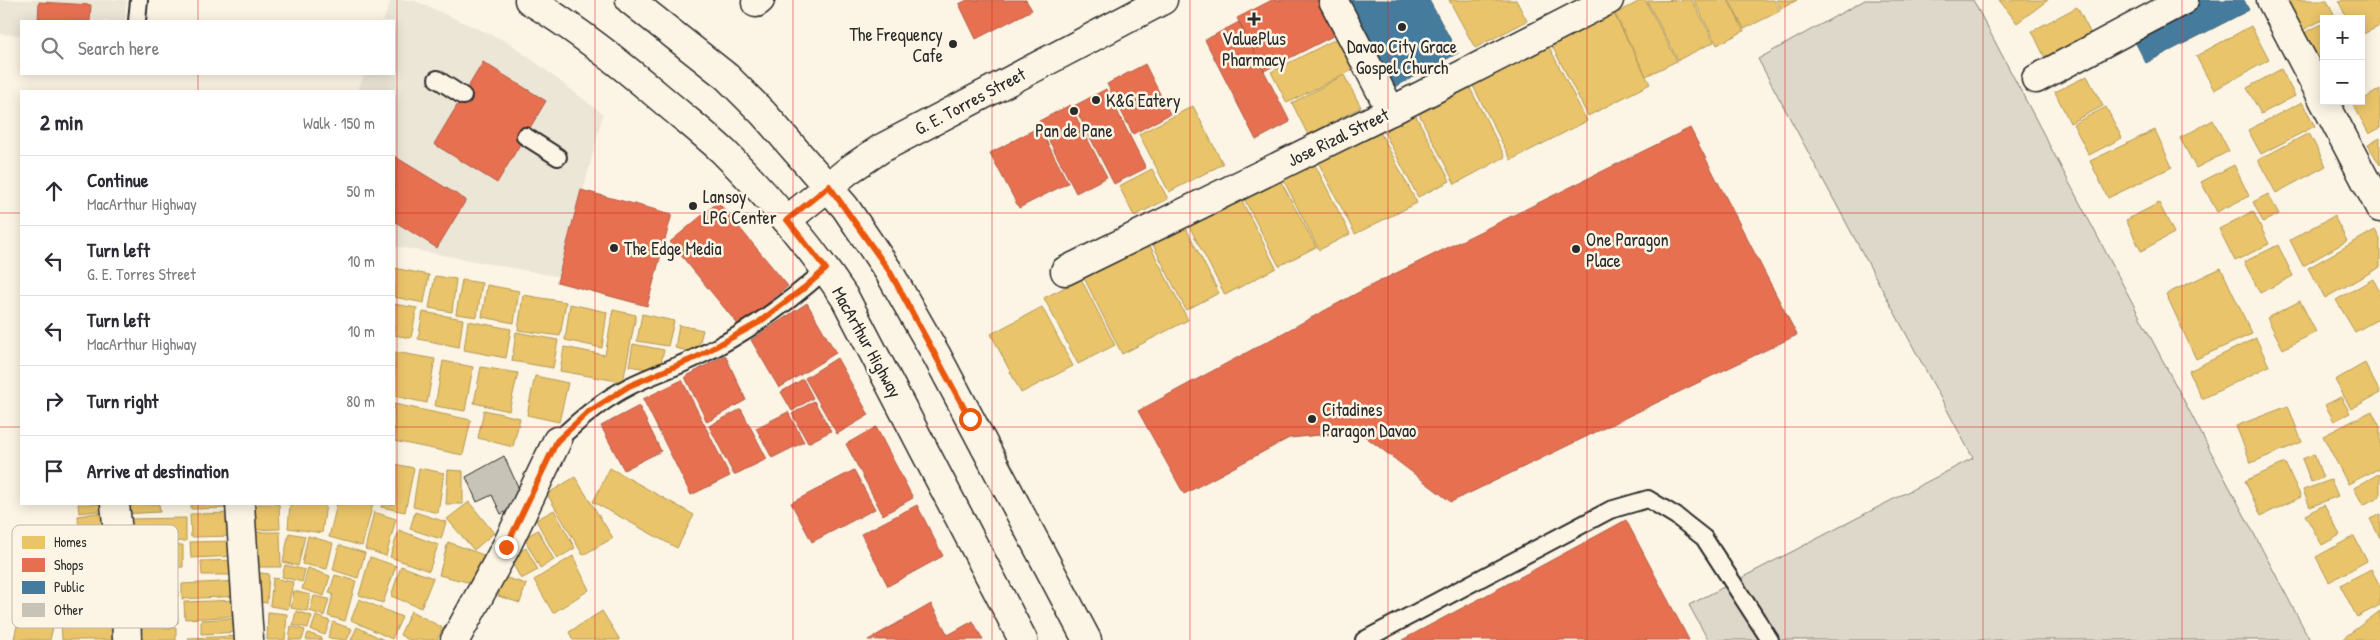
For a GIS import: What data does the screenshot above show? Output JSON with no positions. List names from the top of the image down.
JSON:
{
  "streets": {
    "main road": ["G. E. Torres Street", "Jose Rizal Street", "MacArthur Highway"]
  },
  "crossings": [
    ["G. E. Torres Street", "MacArthur Highway"]
  ],
  "places": {
    "health": ["ValuePlus Pharmacy"],
    "other": [
      "Davao City Grace Gospel Church",
      "The Frequency Cafe",
      "K&G Eatery",
      "Pan de Pane",
      "Lansoy LPG Center",
      "The Edge Media",
      "One Paragon Place",
      "Citadines Paragon Davao"
    ]
  },
  "legend": [
    "Homes",
    "Shops",
    "Public",
    "Other"
  ],
  "page": {
    "map_buttons": ["+", "−"],
    "search": "Search here",
    "heading": ["2 min", "Walk · 150 m"],
    "list": [
      ["Continue", "MacArthur Highway", "50 m"],
      ["Turn left", "G. E. Torres Street", "10 m"],
      ["Turn left", "MacArthur Highway", "10 m"],
      ["Turn right", "80 m"],
      "Arrive at destination"
    ]
  }
}
